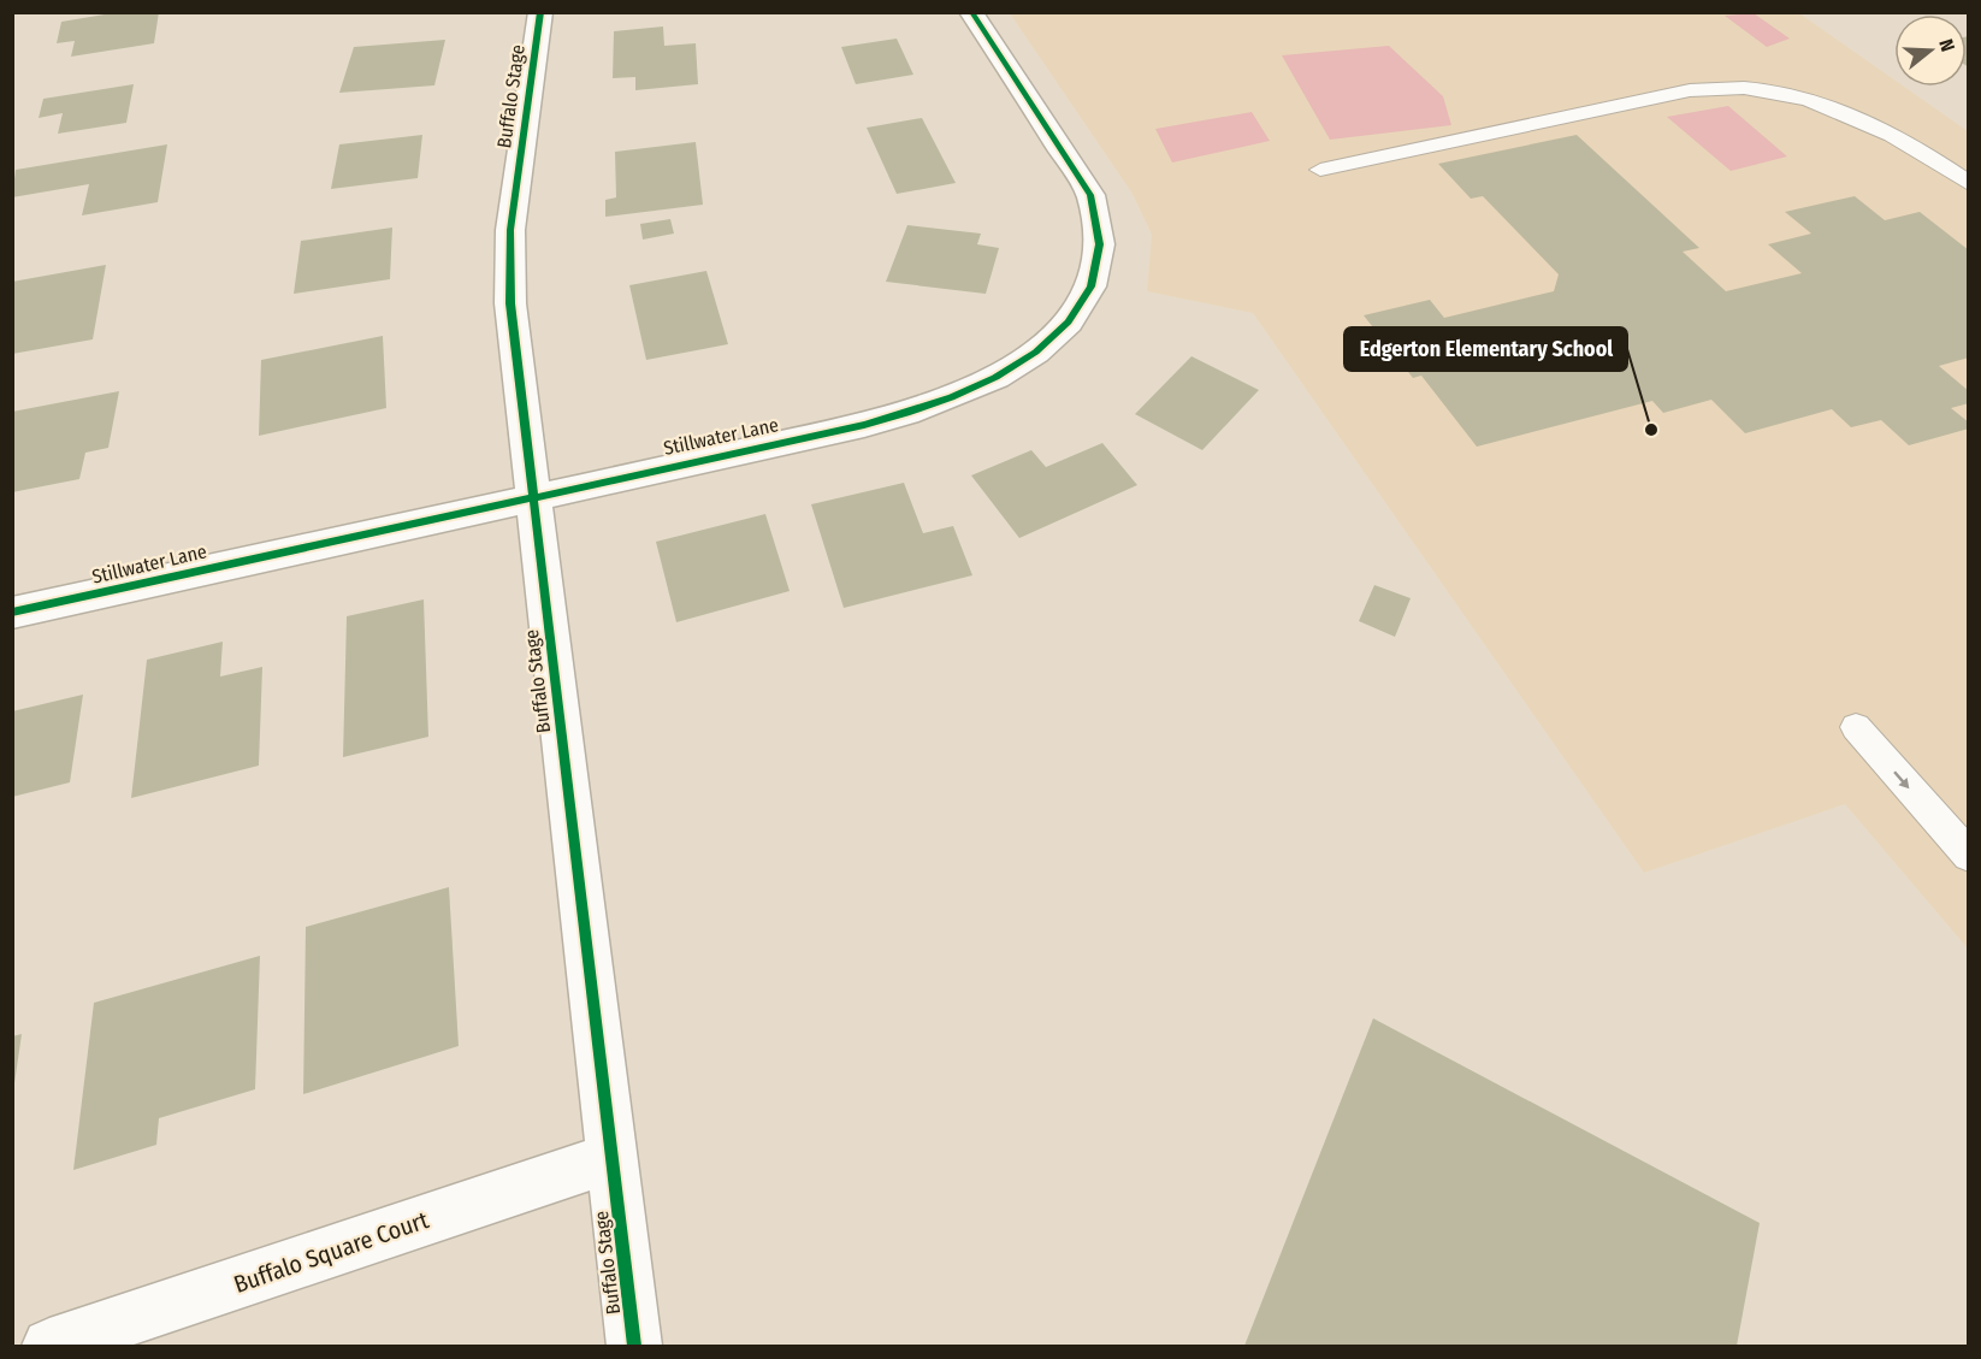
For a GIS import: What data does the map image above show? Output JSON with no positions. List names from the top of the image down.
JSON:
{
  "streets": {
    "street": ["Buffalo Stage", "Stillwater Lane", "Buffalo Square Court"]
  },
  "crossings": [
    ["Buffalo Stage", "Stillwater Lane"],
    ["Buffalo Stage", "Buffalo Square Court"]
  ],
  "places": ["Edgerton Elementary School"],
  "north": "right"
}
